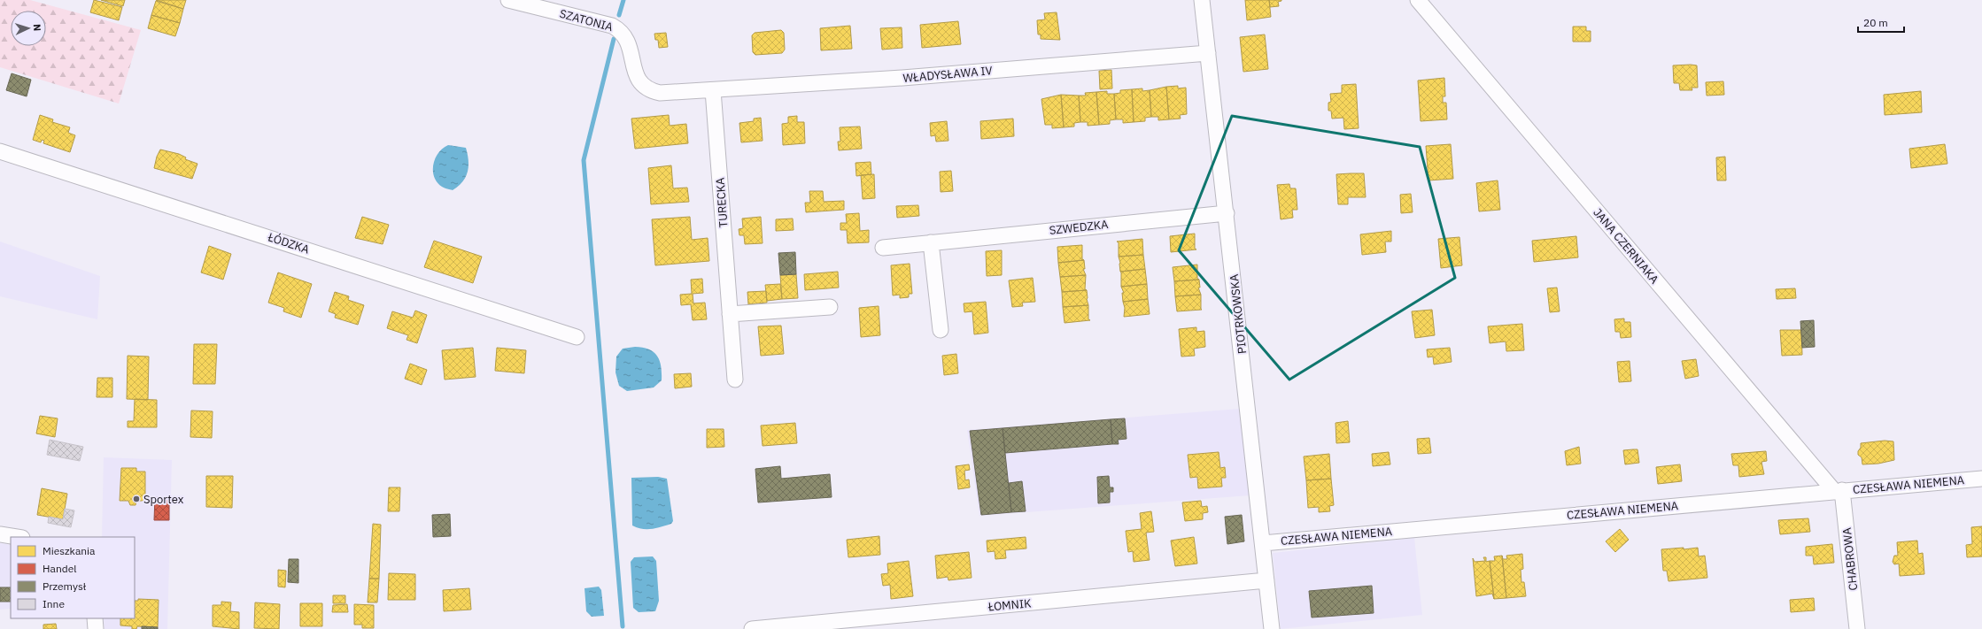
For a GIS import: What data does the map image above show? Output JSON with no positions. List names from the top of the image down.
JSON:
{
  "streets": {
    "street": [
      "SZATONIA",
      "WŁADYSŁAWA IV",
      "TURECKA",
      "SZWEDZKA",
      "ŁÓDZKA",
      "JANA CZERNIAKA",
      "PIOTRKOWSKA",
      "CZESŁAWA NIEMENA",
      "CHABROWA",
      "ŁOMNIK"
    ]
  },
  "crossings": [
    ["SZATONIA", "WŁADYSŁAWA IV"],
    ["WŁADYSŁAWA IV", "TURECKA"],
    ["WŁADYSŁAWA IV", "PIOTRKOWSKA"],
    ["SZWEDZKA", "PIOTRKOWSKA"],
    ["JANA CZERNIAKA", "CZESŁAWA NIEMENA"],
    ["JANA CZERNIAKA", "CHABROWA"],
    ["PIOTRKOWSKA", "CZESŁAWA NIEMENA"],
    ["PIOTRKOWSKA", "ŁOMNIK"],
    ["CZESŁAWA NIEMENA", "CHABROWA"]
  ],
  "places": ["Sportex"],
  "legend": [
    "Mieszkania",
    "Handel",
    "Przemysł",
    "Inne"
  ],
  "scale_bar": "20 m",
  "north": "right"
}
